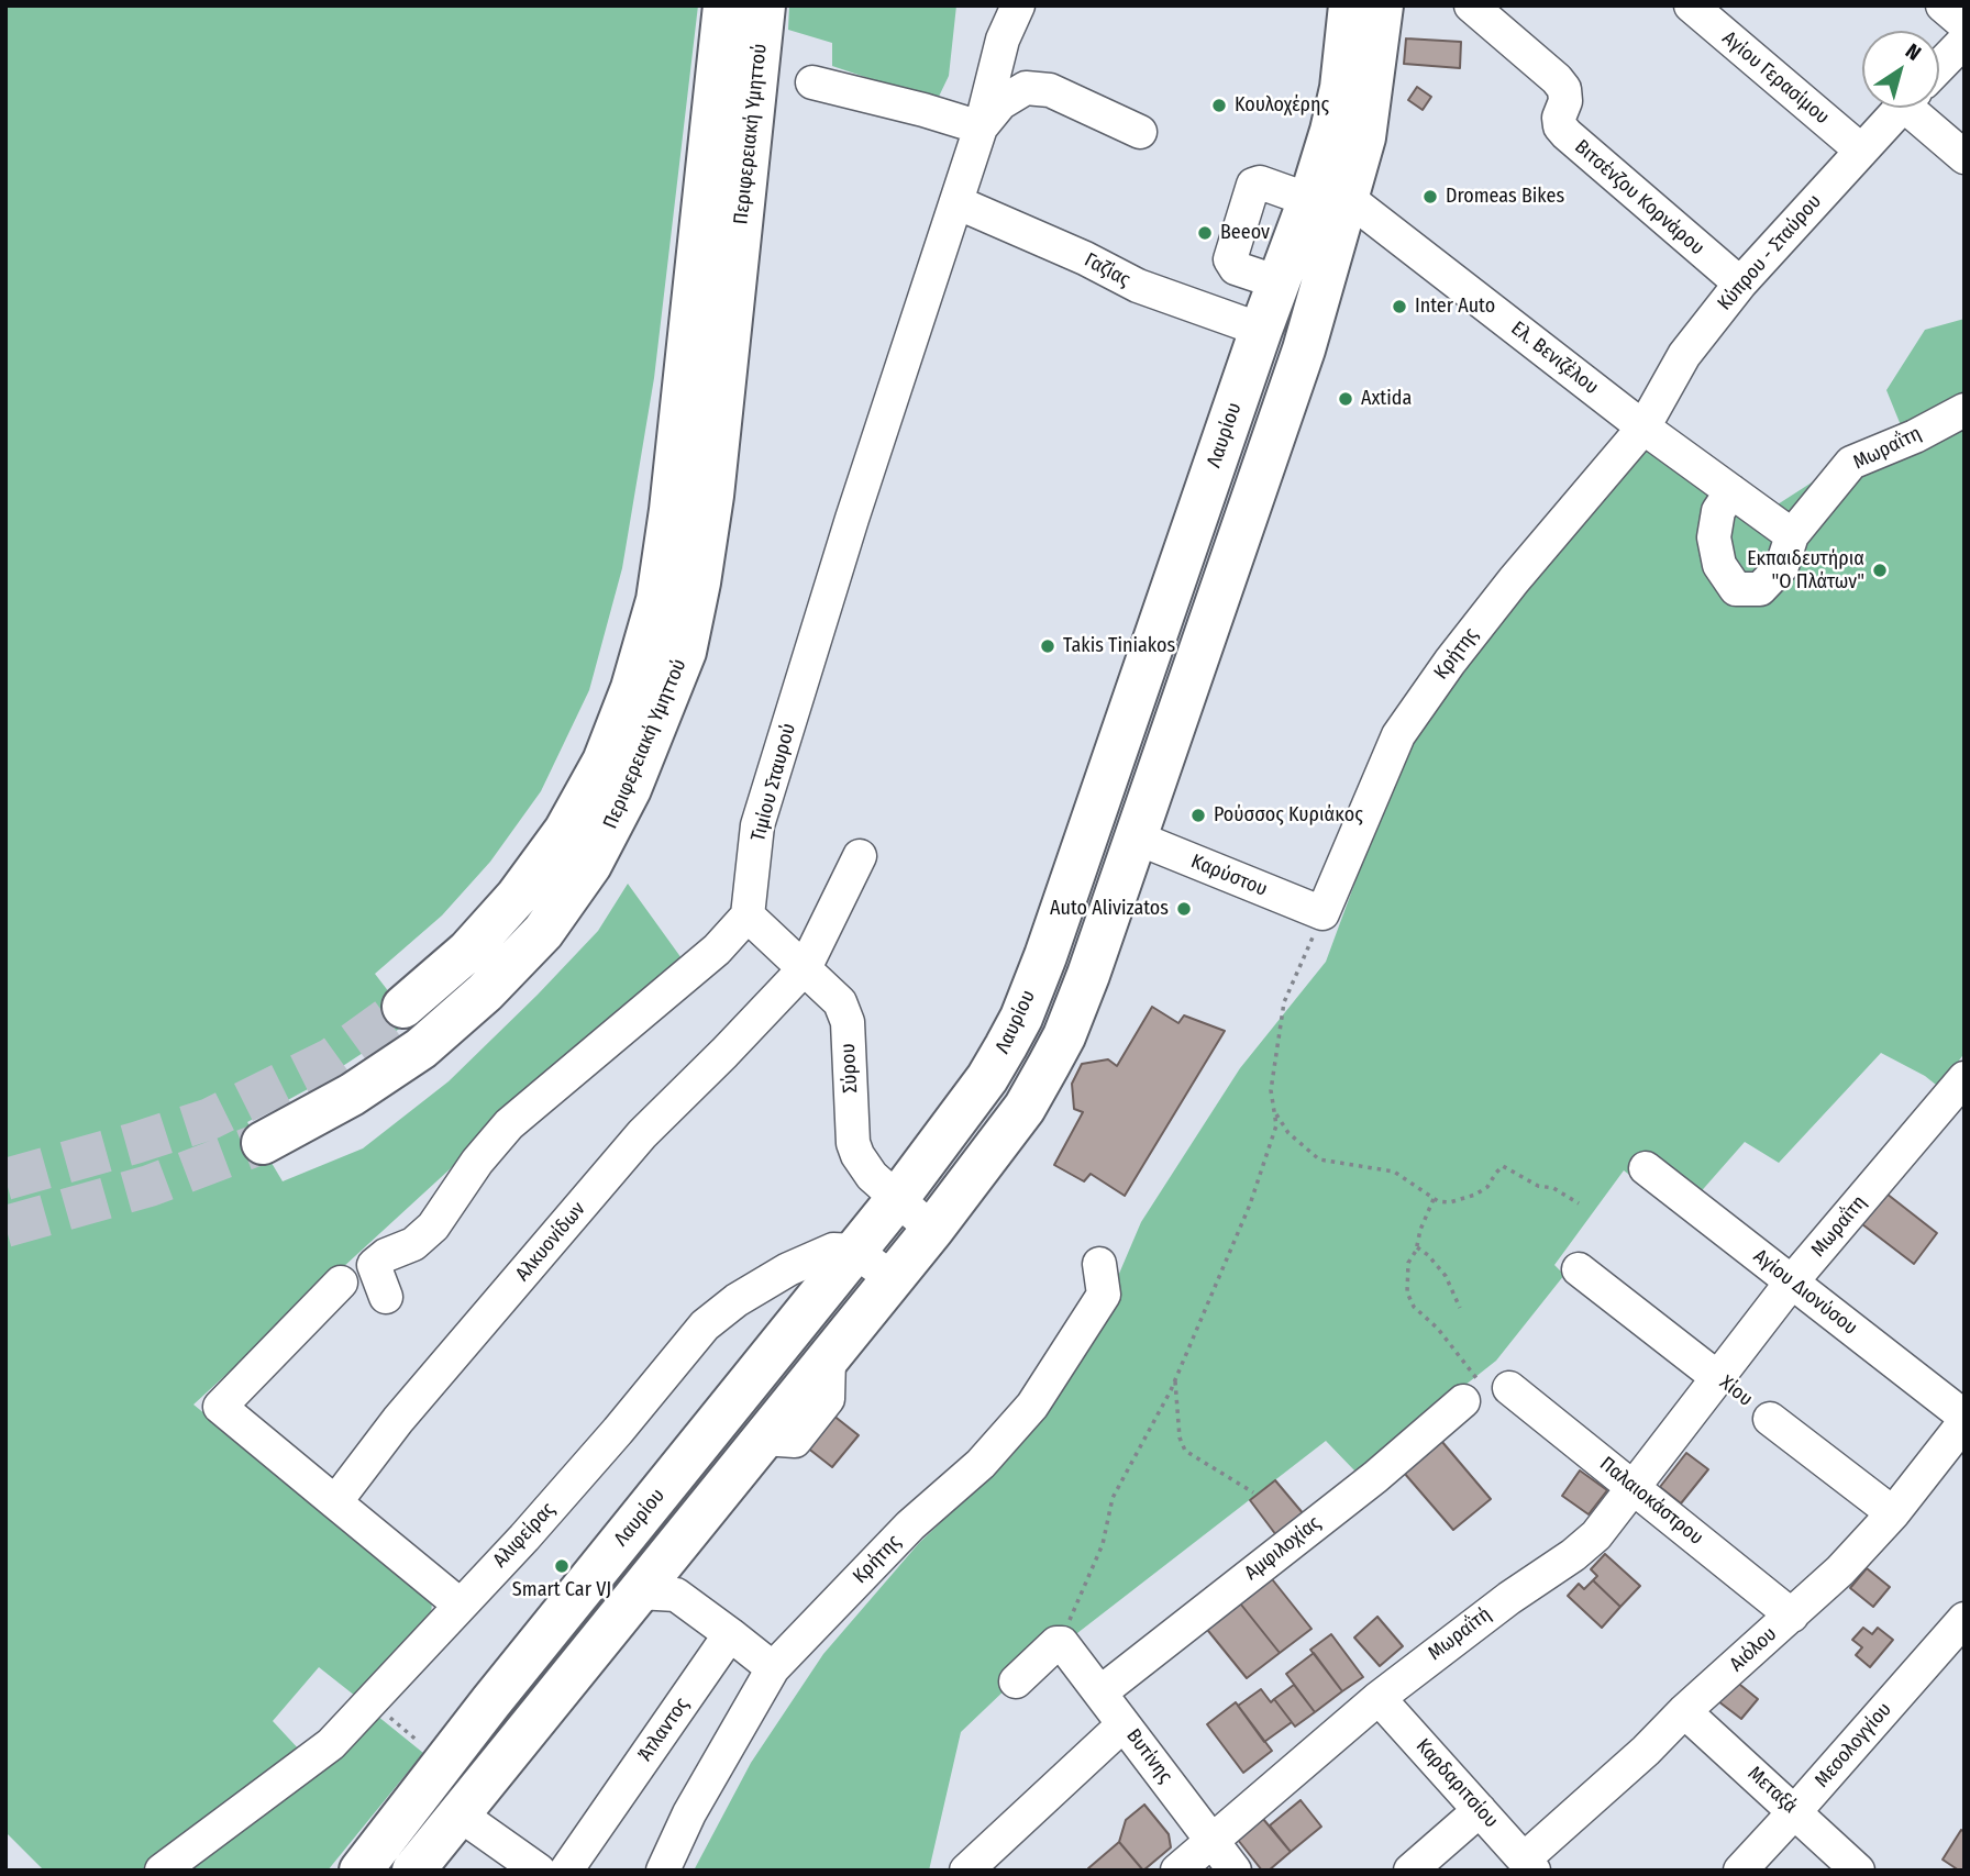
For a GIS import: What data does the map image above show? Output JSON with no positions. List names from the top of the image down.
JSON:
{
  "streets": {
    "main road": ["Περιφερειακή Υμηττού", "Λαυρίου"],
    "street": [
      "Αγίου Γερασίμου",
      "Βιτσένζου Κορνάρου",
      "Κύπρου - Σταύρου",
      "Γαζίας",
      "Ελ. Βενιζέλου",
      "Μωραΐτη",
      "Κρήτης",
      "Τιμίου Σταυρού",
      "Καρύστου",
      "Σύρου",
      "Αλκυονίδων",
      "Αγίου Διονύσου",
      "Χίου",
      "Παλαιοκάστρου",
      "Αλιφείρας",
      "Αμφιλοχίας",
      "Μωραΐτή",
      "Αιόλου",
      "Άτλαντος",
      "Μεσολογγίου",
      "Βυτίνης",
      "Καρδαριτσίου",
      "Μεταξά"
    ]
  },
  "crossings": [
    ["Αγίου Γερασίμου", "Κύπρου - Σταύρου"],
    ["Βιτσένζου Κορνάρου", "Κύπρου - Σταύρου"],
    ["Κύπρου - Σταύρου", "Ελ. Βενιζέλου"],
    ["Κύπρου - Σταύρου", "Κρήτης"],
    ["Γαζίας", "Λαυρίου"],
    ["Γαζίας", "Τιμίου Σταυρού"],
    ["Ελ. Βενιζέλου", "Λαυρίου"],
    ["Ελ. Βενιζέλου", "Μωραΐτη"],
    ["Ελ. Βενιζέλου", "Κρήτης"],
    ["Λαυρίου", "Καρύστου"],
    ["Λαυρίου", "Σύρου"],
    ["Λαυρίου", "Αλιφείρας"],
    ["Μωραΐτη", "Αγίου Διονύσου"],
    ["Μωραΐτη", "Χίου"],
    ["Μωραΐτη", "Μωραΐτή"],
    ["Κρήτης", "Καρύστου"],
    ["Τιμίου Σταυρού", "Σύρου"],
    ["Σύρου", "Αλκυονίδων"],
    ["Αγίου Διονύσου", "Αιόλου"],
    ["Χίου", "Μωραΐτή"],
    ["Χίου", "Αιόλου"],
    ["Παλαιοκάστρου", "Μωραΐτή"],
    ["Παλαιοκάστρου", "Αιόλου"],
    ["Αμφιλοχίας", "Βυτίνης"],
    ["Μωραΐτή", "Βυτίνης"],
    ["Μωραΐτή", "Καρδαριτσίου"],
    ["Αιόλου", "Καρδαριτσίου"],
    ["Αιόλου", "Μεταξά"],
    ["Μεσολογγίου", "Μεταξά"]
  ],
  "places": [
    "Κουλοχέρης",
    "Dromeas Bikes",
    "Beeov",
    "Inter Auto",
    "Axtida",
    "Εκπαιδευτήρια \"Ο Πλάτων\"",
    "Takis Tiniakos",
    "Ρούσσος Κυριάκος",
    "Auto Alivizatos",
    "Smart Car VJ"
  ],
  "north": "top right"
}
